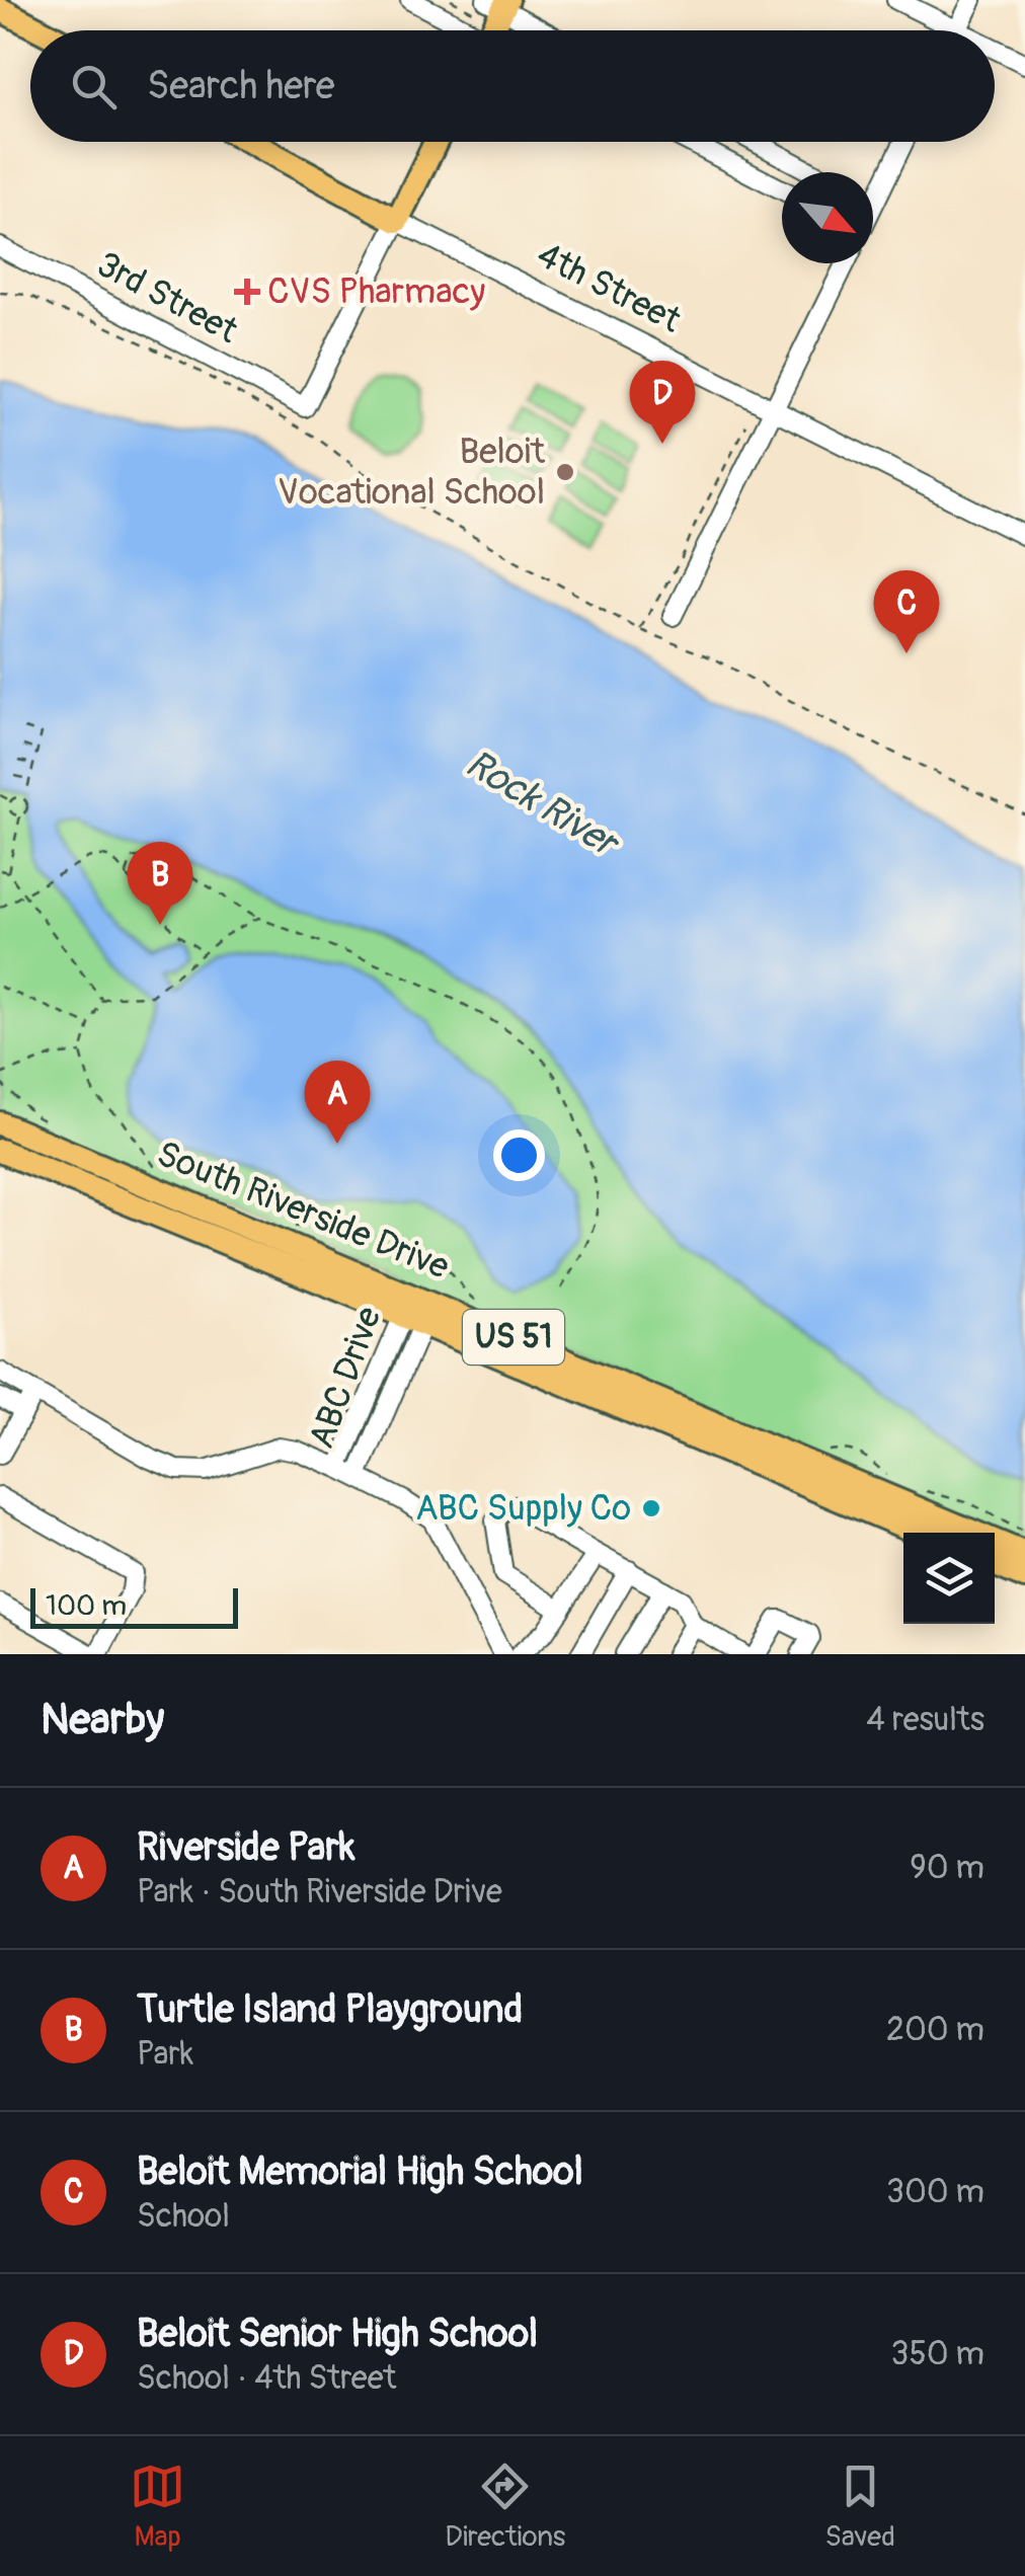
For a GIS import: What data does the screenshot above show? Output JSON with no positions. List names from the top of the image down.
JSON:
{
  "streets": {
    "main road": ["4th Street", "South Riverside Drive", "US 51"],
    "street": ["3rd Street", "ABC Drive"]
  },
  "crossings": [
    ["4th Street", "3rd Street"],
    ["South Riverside Drive", "ABC Drive"]
  ],
  "water": ["Rock River"],
  "places": {
    "health": ["CVS Pharmacy"],
    "other": ["Beloit Vocational School", "ABC Supply Co"]
  },
  "scale_bar": "100 m",
  "north": "bottom right",
  "page": {
    "search": "Search here",
    "pins": [
      "D",
      "C",
      "B",
      "A"
    ],
    "scale": "100 m",
    "heading": ["Nearby", "4 results"],
    "list": [
      {
        "mark": "A",
        "name": "Riverside Park",
        "note": "Park · South Riverside Drive",
        "value": "90 m"
      },
      {
        "mark": "B",
        "name": "Turtle Island Playground",
        "note": "Park",
        "value": "200 m"
      },
      {
        "mark": "C",
        "name": "Beloit Memorial High School",
        "note": "School",
        "value": "300 m"
      },
      {
        "mark": "D",
        "name": "Beloit Senior High School",
        "note": "School · 4th Street",
        "value": "350 m"
      }
    ],
    "nav": ["Map", "Directions", "Saved"]
  }
}
